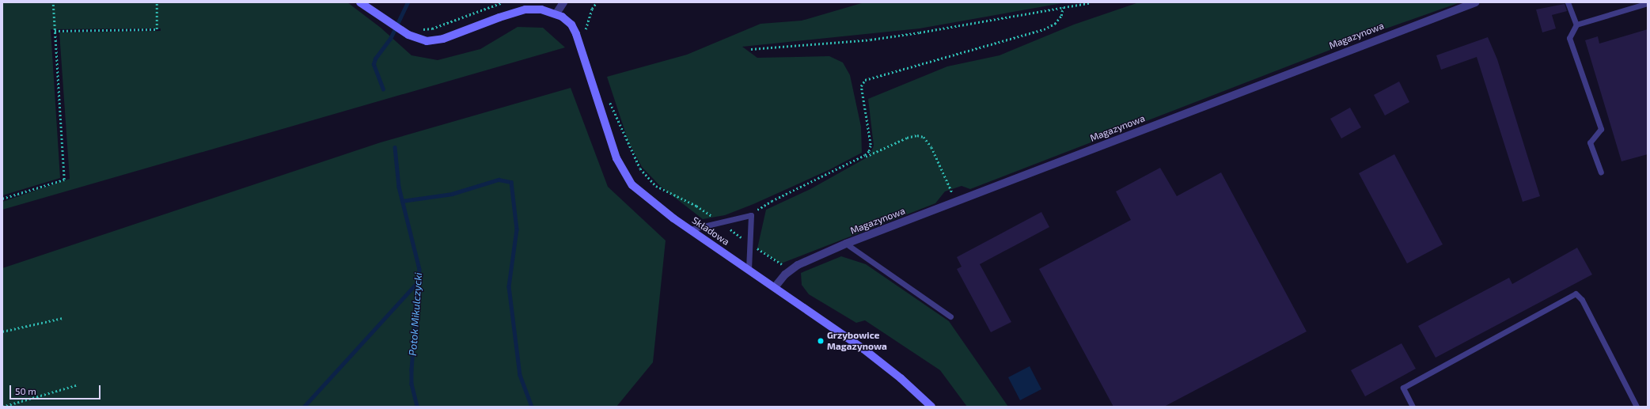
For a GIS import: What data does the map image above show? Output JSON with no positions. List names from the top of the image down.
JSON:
{
  "streets": {
    "main road": ["Składowa"],
    "street": ["Magazynowa"]
  },
  "crossings": [
    ["Magazynowa", "Składowa"]
  ],
  "water": ["Potok Mikulczycki"],
  "places": ["Grzybowice Magazynowa"],
  "scale_bar": "50 m"
}
